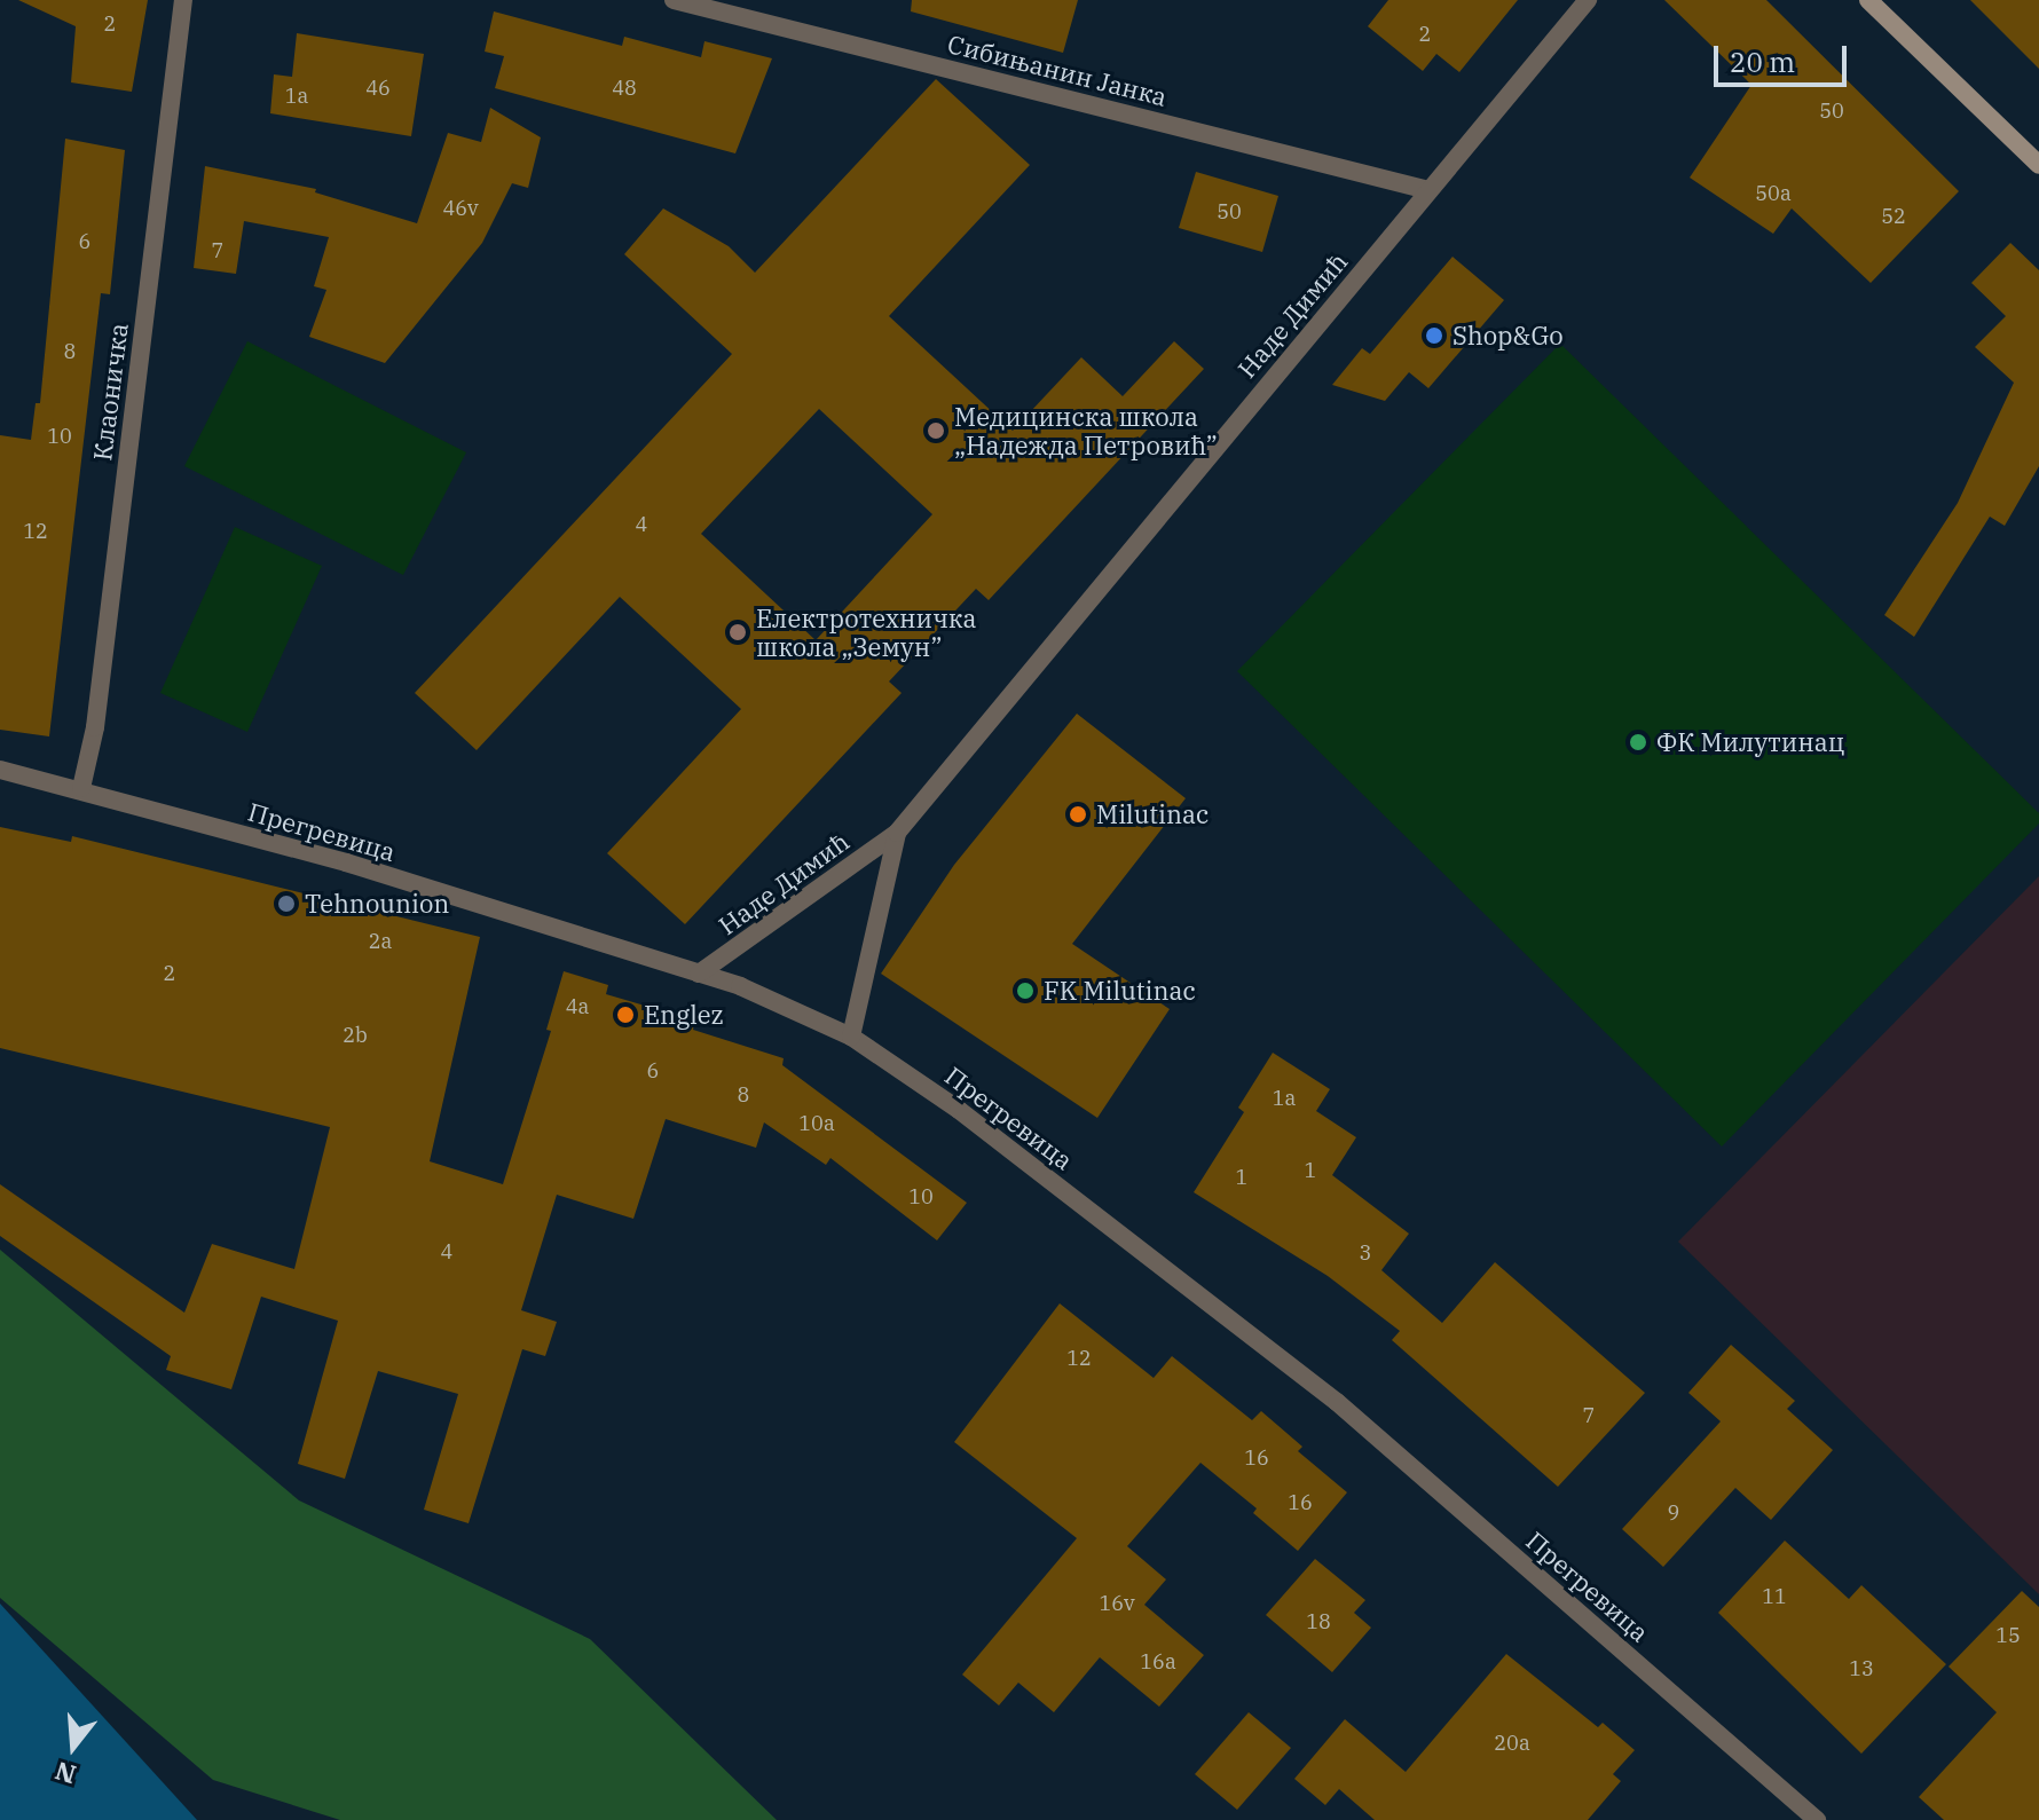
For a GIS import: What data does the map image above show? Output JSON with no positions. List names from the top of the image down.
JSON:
{
  "streets": {
    "street": [
      "Сибињанин Јанка",
      "Наде Димић",
      "Клаоничка",
      "Прегревица"
    ]
  },
  "crossings": [
    ["Сибињанин Јанка", "Наде Димић"],
    ["Наде Димић", "Прегревица"],
    ["Клаоничка", "Прегревица"]
  ],
  "places": [
    "Shop&Go",
    "Медицинска школа „Надежда Петровић”",
    "Електротехничка школа „Земун”",
    "ФК Милутинац",
    "Milutinac",
    "Tehnounion",
    "FK Milutinac",
    "Englez"
  ],
  "house_numbers": [
    "2",
    "2",
    "46",
    "48",
    "1a",
    "50",
    "50a",
    "46v",
    "50",
    "52",
    "6",
    "7",
    "8",
    "10",
    "4",
    "12",
    "2a",
    "2",
    "4a",
    "2b",
    "6",
    "8",
    "1a",
    "10a",
    "1",
    "1",
    "10",
    "4",
    "3",
    "12",
    "7",
    "16",
    "16",
    "9",
    "11",
    "16v",
    "18",
    "15",
    "16a",
    "13",
    "20a"
  ],
  "scale_bar": "20 m",
  "north": "bottom"
}
